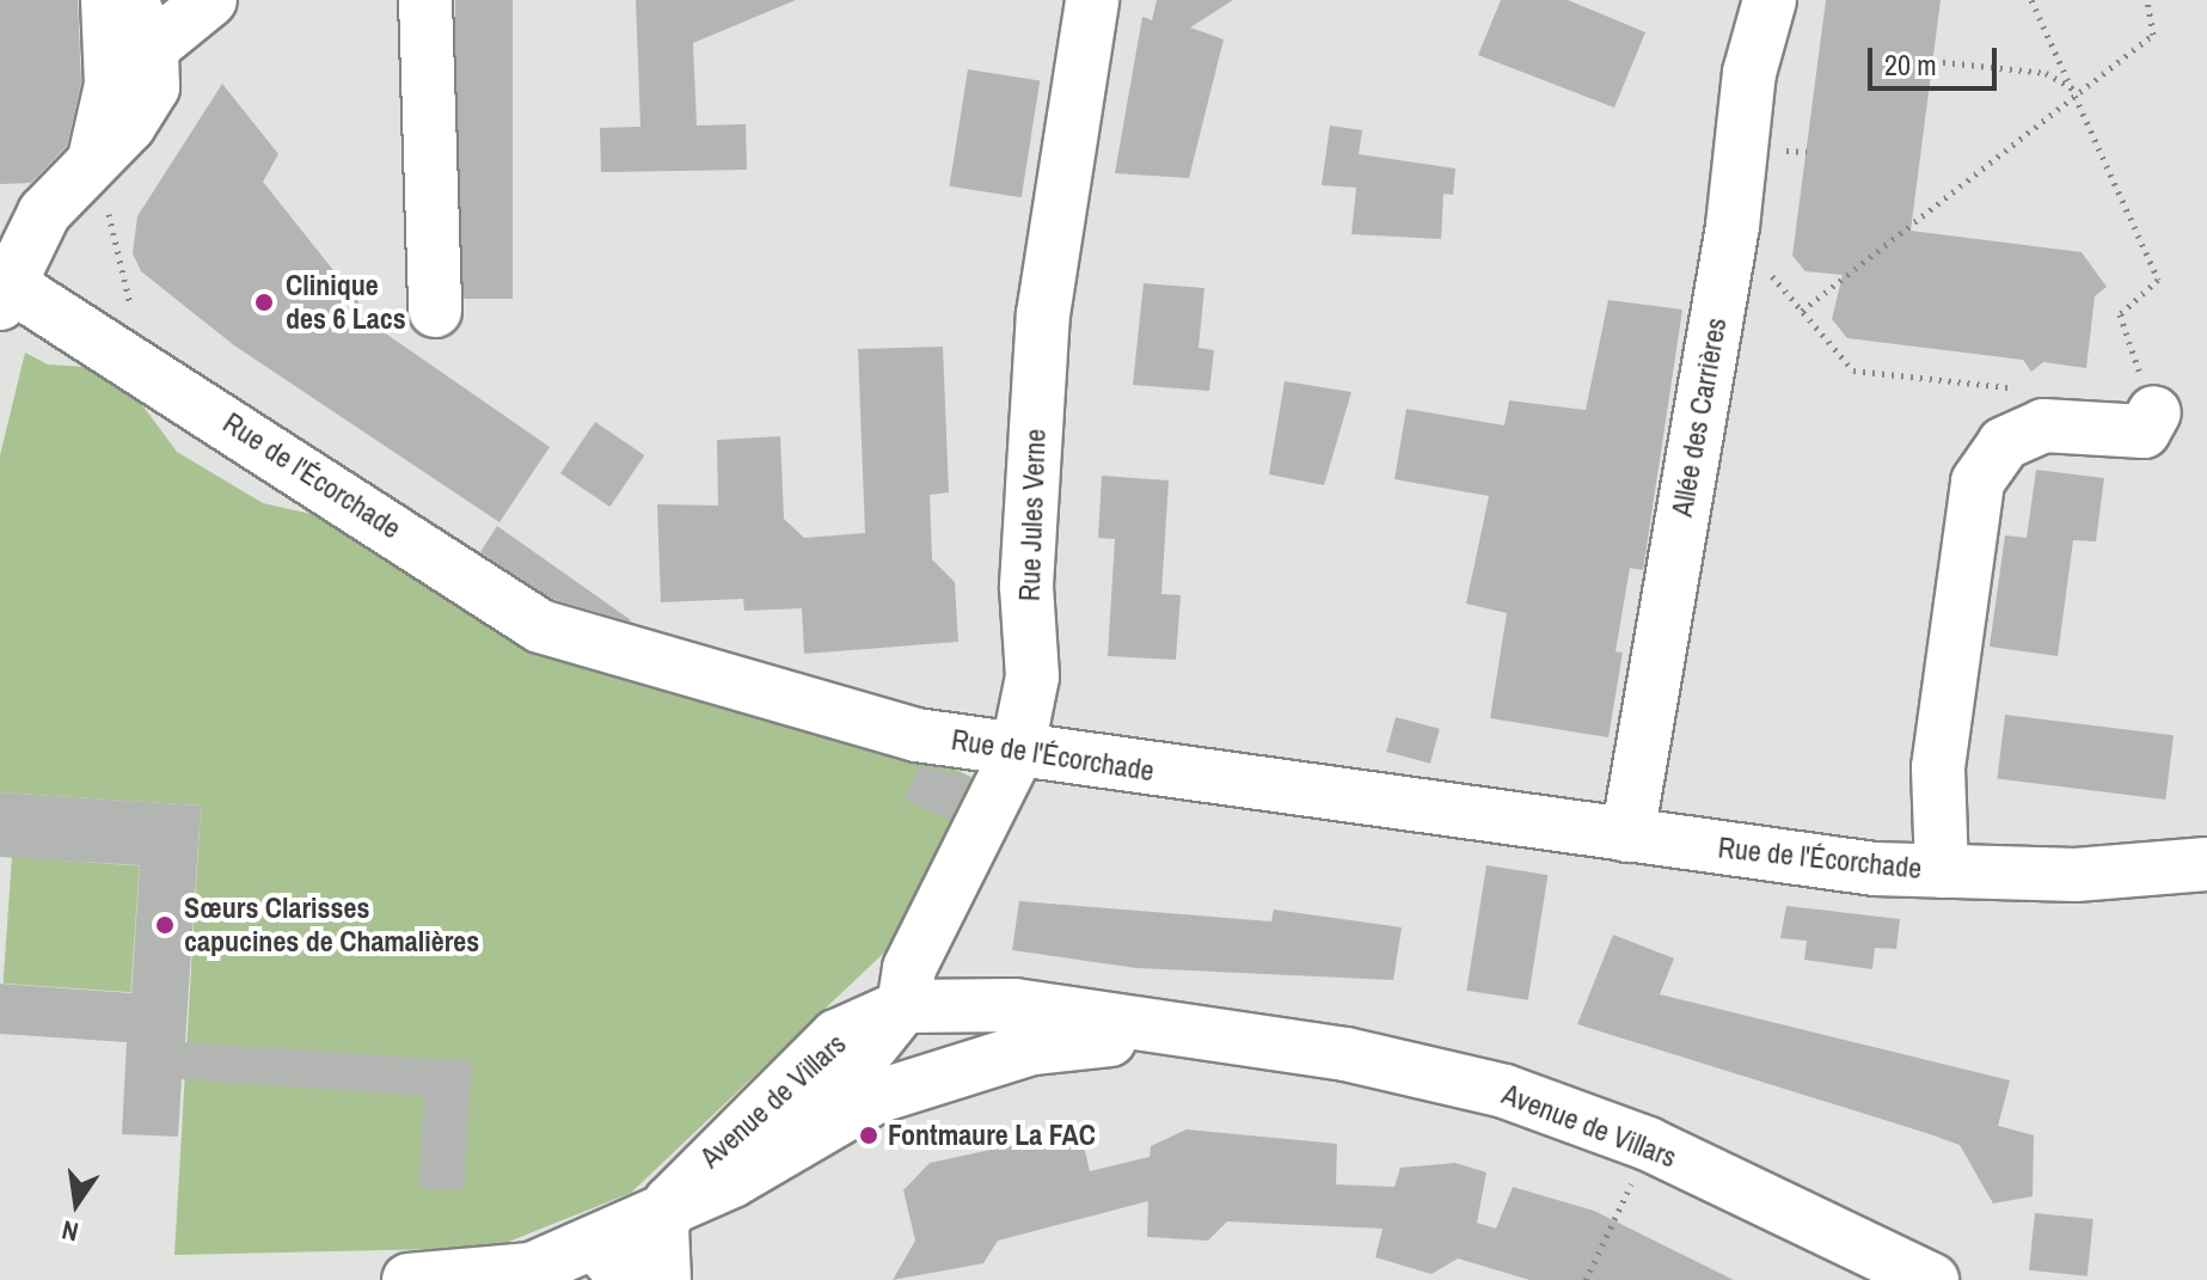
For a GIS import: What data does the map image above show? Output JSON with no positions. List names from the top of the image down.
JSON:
{
  "streets": {
    "street": [
      "Allée des Carrières",
      "Rue de l'Écorchade",
      "Rue Jules Verne",
      "Avenue de Villars"
    ]
  },
  "crossings": [
    ["Allée des Carrières", "Rue de l'Écorchade"],
    ["Rue de l'Écorchade", "Rue Jules Verne"],
    ["Rue Jules Verne", "Avenue de Villars"]
  ],
  "places": ["Clinique des 6 Lacs", "Sœurs Clarisses capucines de Chamalières", "Fontmaure La FAC"],
  "scale_bar": "20 m",
  "north": "bottom"
}
